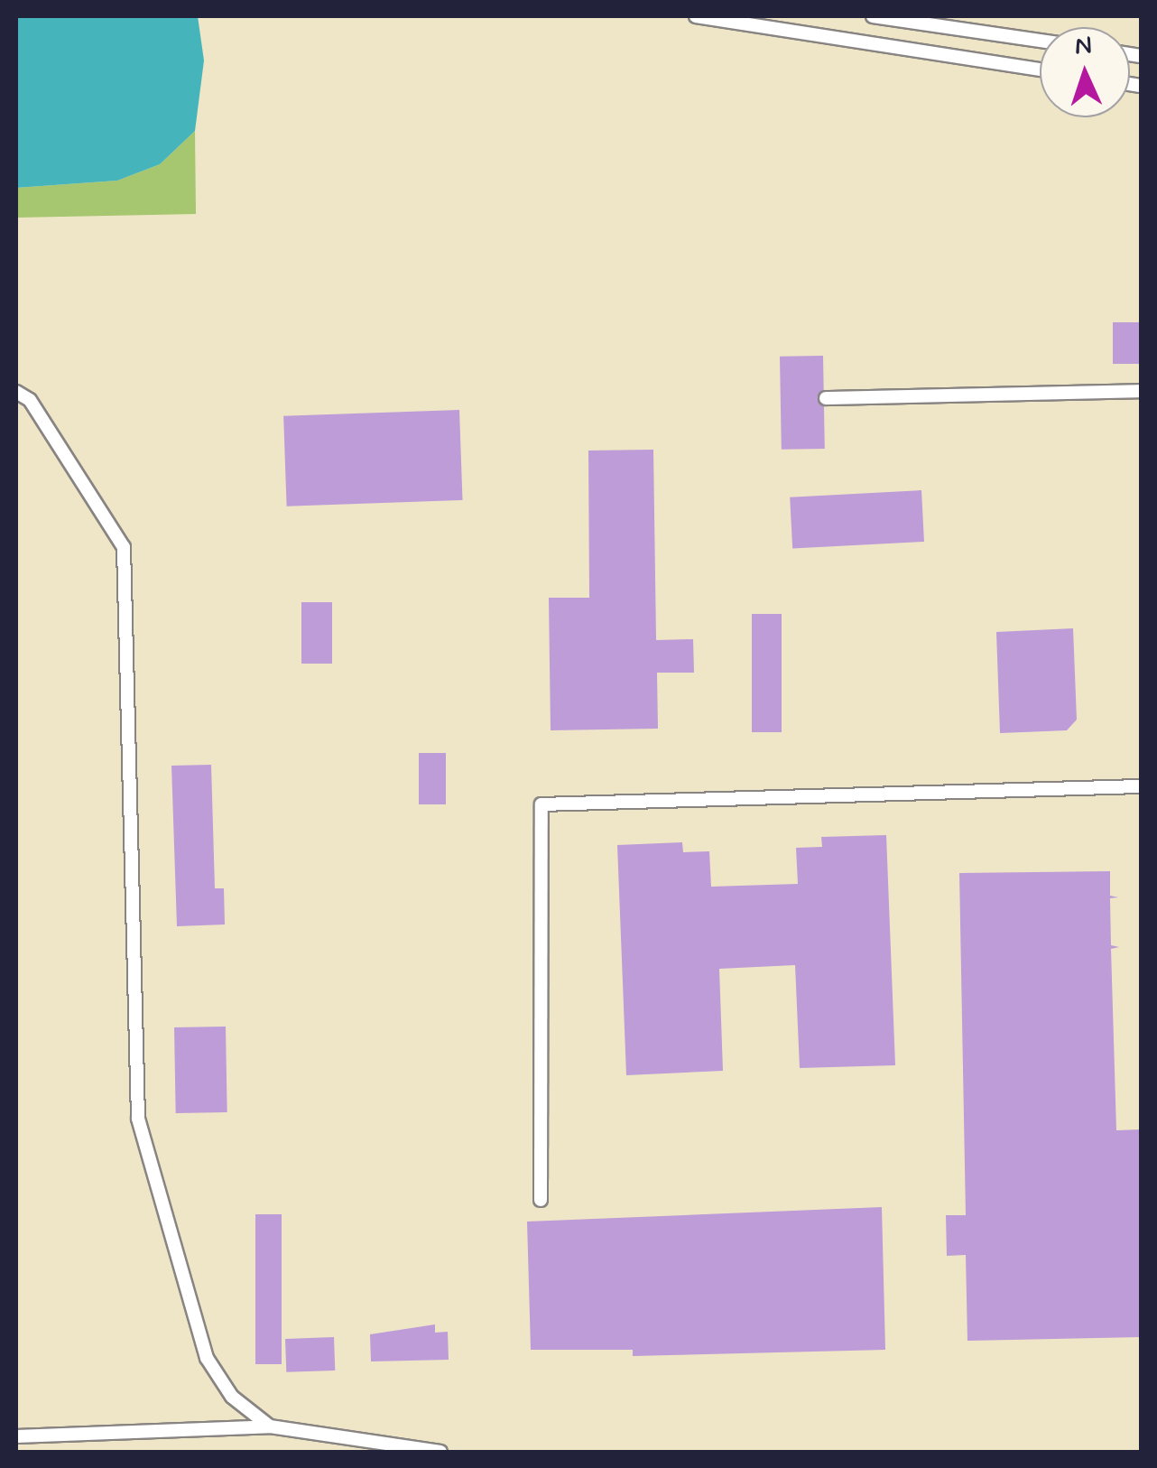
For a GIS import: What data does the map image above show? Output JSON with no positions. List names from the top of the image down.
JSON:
{
  "north": "top"
}
